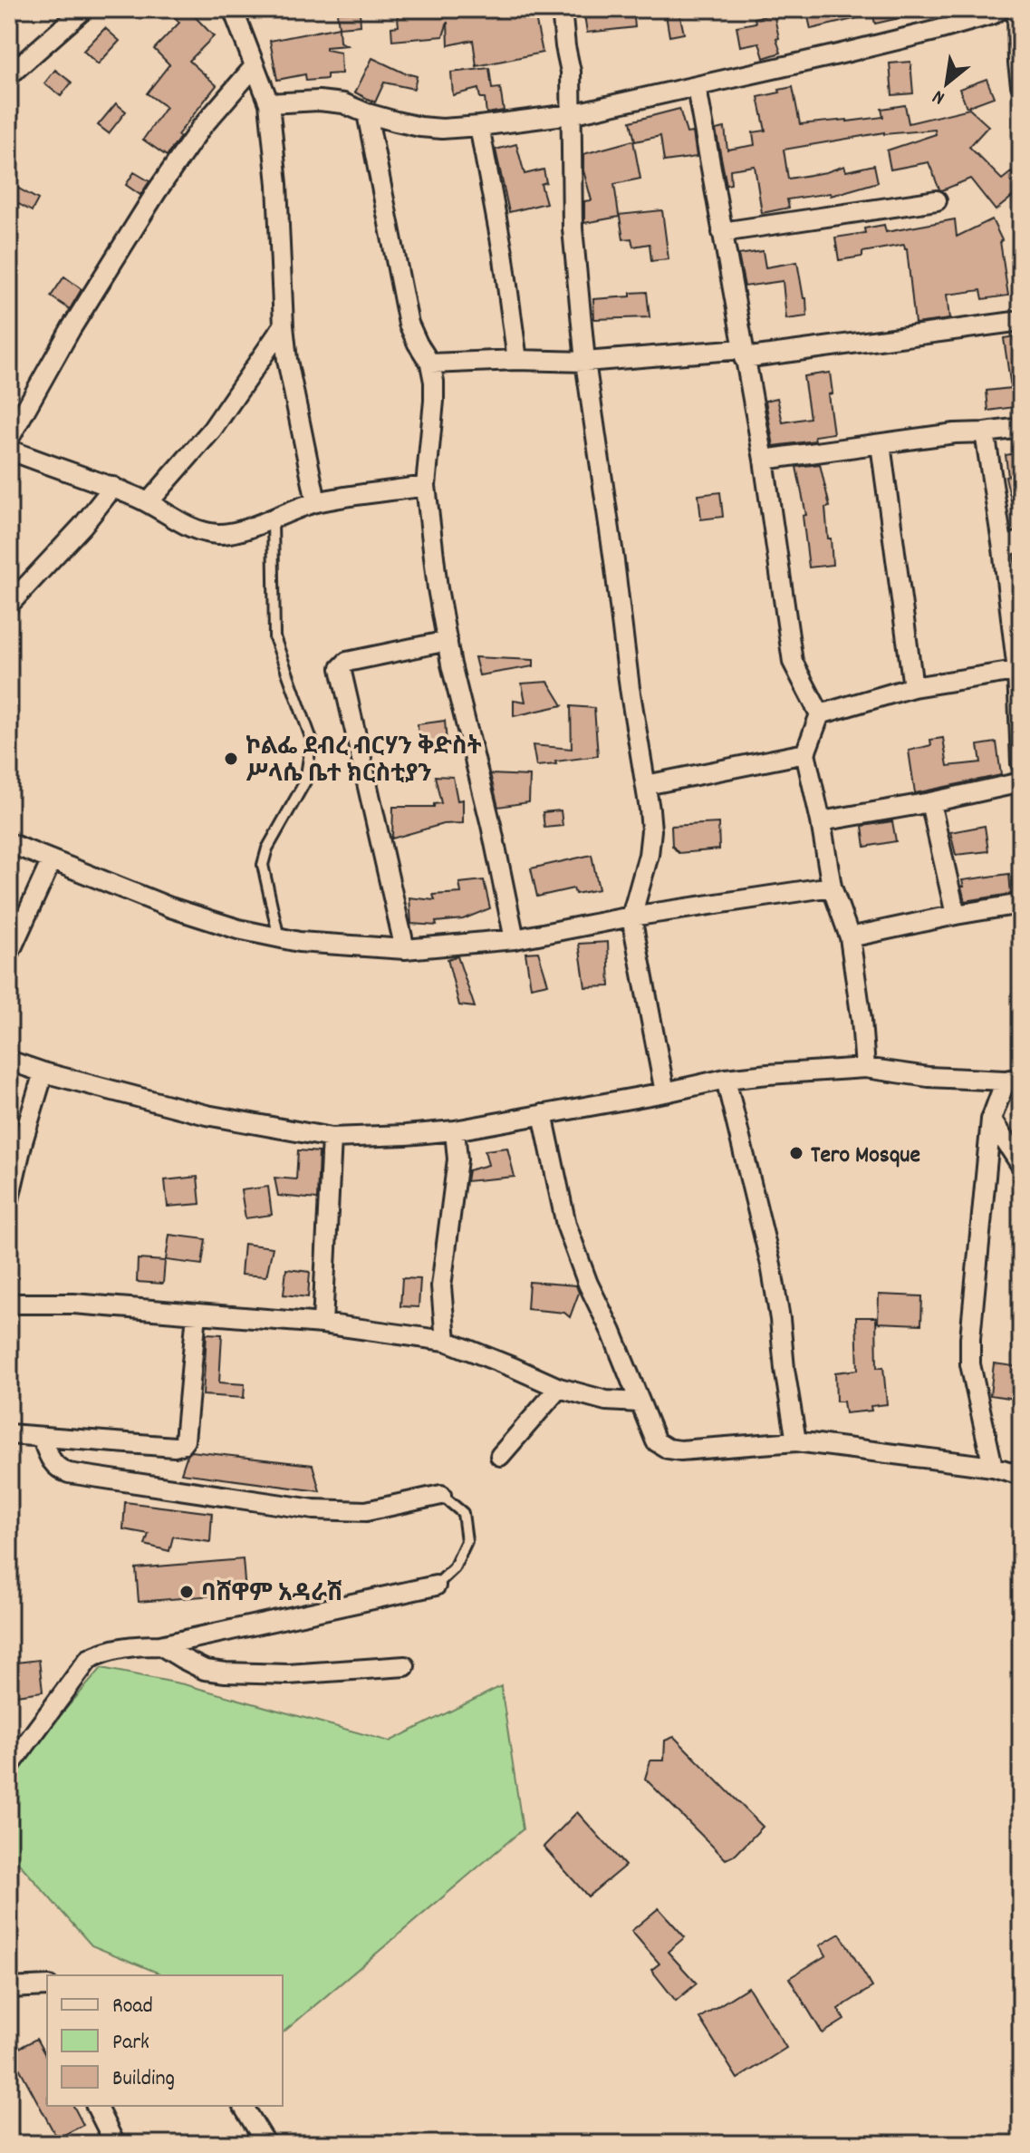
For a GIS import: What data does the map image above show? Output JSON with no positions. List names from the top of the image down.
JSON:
{
  "places": ["ኮልፌ ደብረ ብርሃን ቅድስት ሥላሴ ቤተ ክርስቲያን", "Tero Mosque", "ባሸዋም አዳራሽ"],
  "legend": ["Road", "Park", "Building"],
  "north": "bottom left"
}
